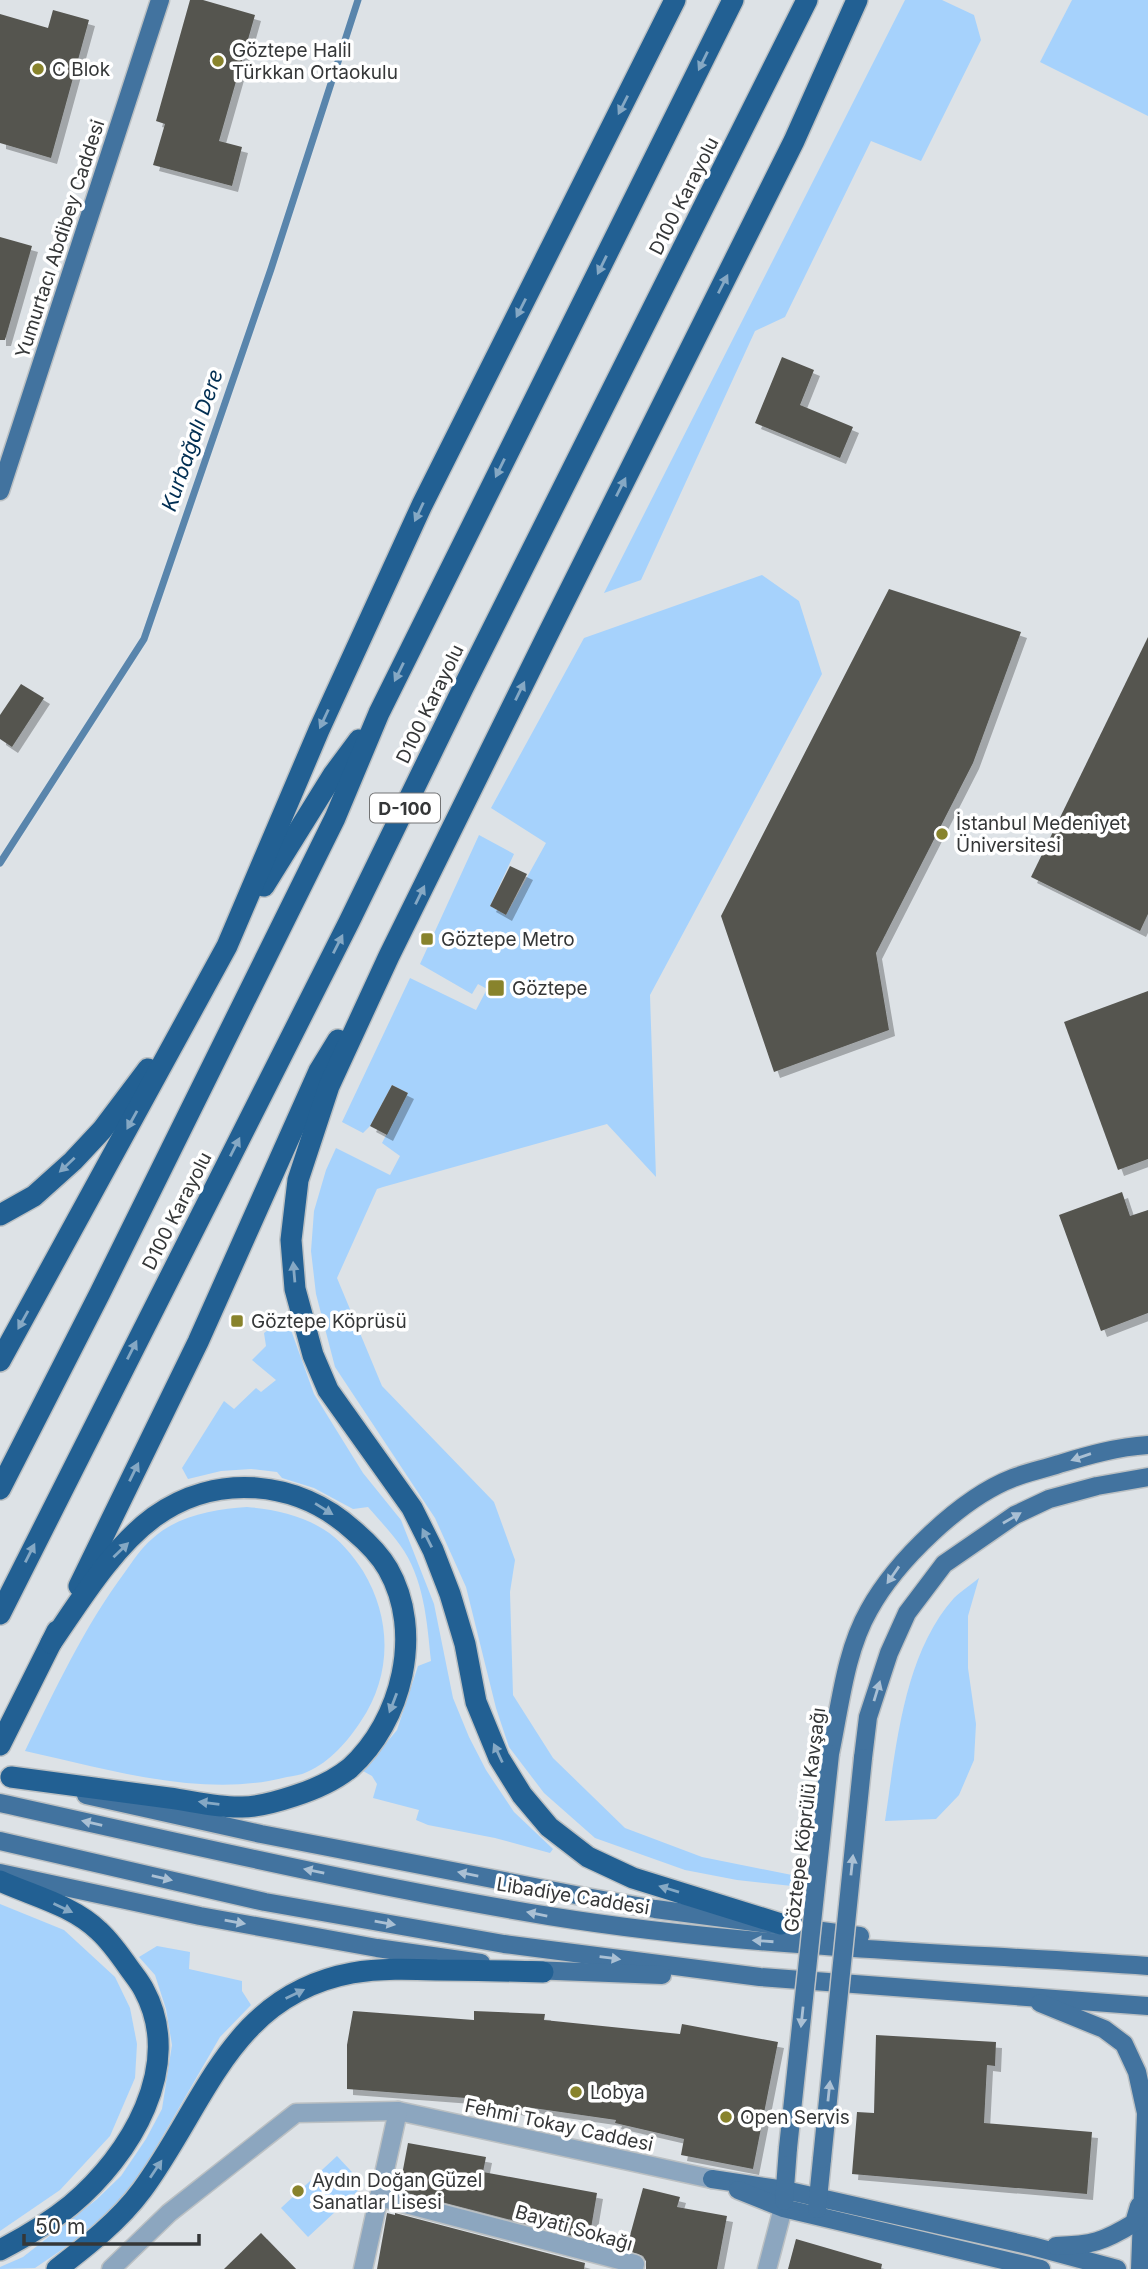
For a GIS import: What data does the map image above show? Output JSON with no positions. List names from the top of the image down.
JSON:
{
  "streets": {
    "highway": ["D100 Karayolu", "D-100"],
    "main road": ["Yumurtacı Abdibey Caddesi", "Göztepe Köprülü Kavşağı", "Libadiye Caddesi"],
    "street": ["Fehmi Tokay Caddesi", "Bayati Sokağı"]
  },
  "one_way": ["Göztepe Köprülü Kavşağı"],
  "water": ["Kurbağalı Dere"],
  "places": {
    "other": [
      "Göztepe Halil Türkkan Ortaokulu",
      "C Blok",
      "İstanbul Medeniyet Üniversitesi",
      "Lobya",
      "Open Servis",
      "Aydın Doğan Güzel Sanatlar Lisesi"
    ],
    "transit": ["Göztepe Metro", "Göztepe", "Göztepe Köprüsü"]
  },
  "scale_bar": "50 m"
}
